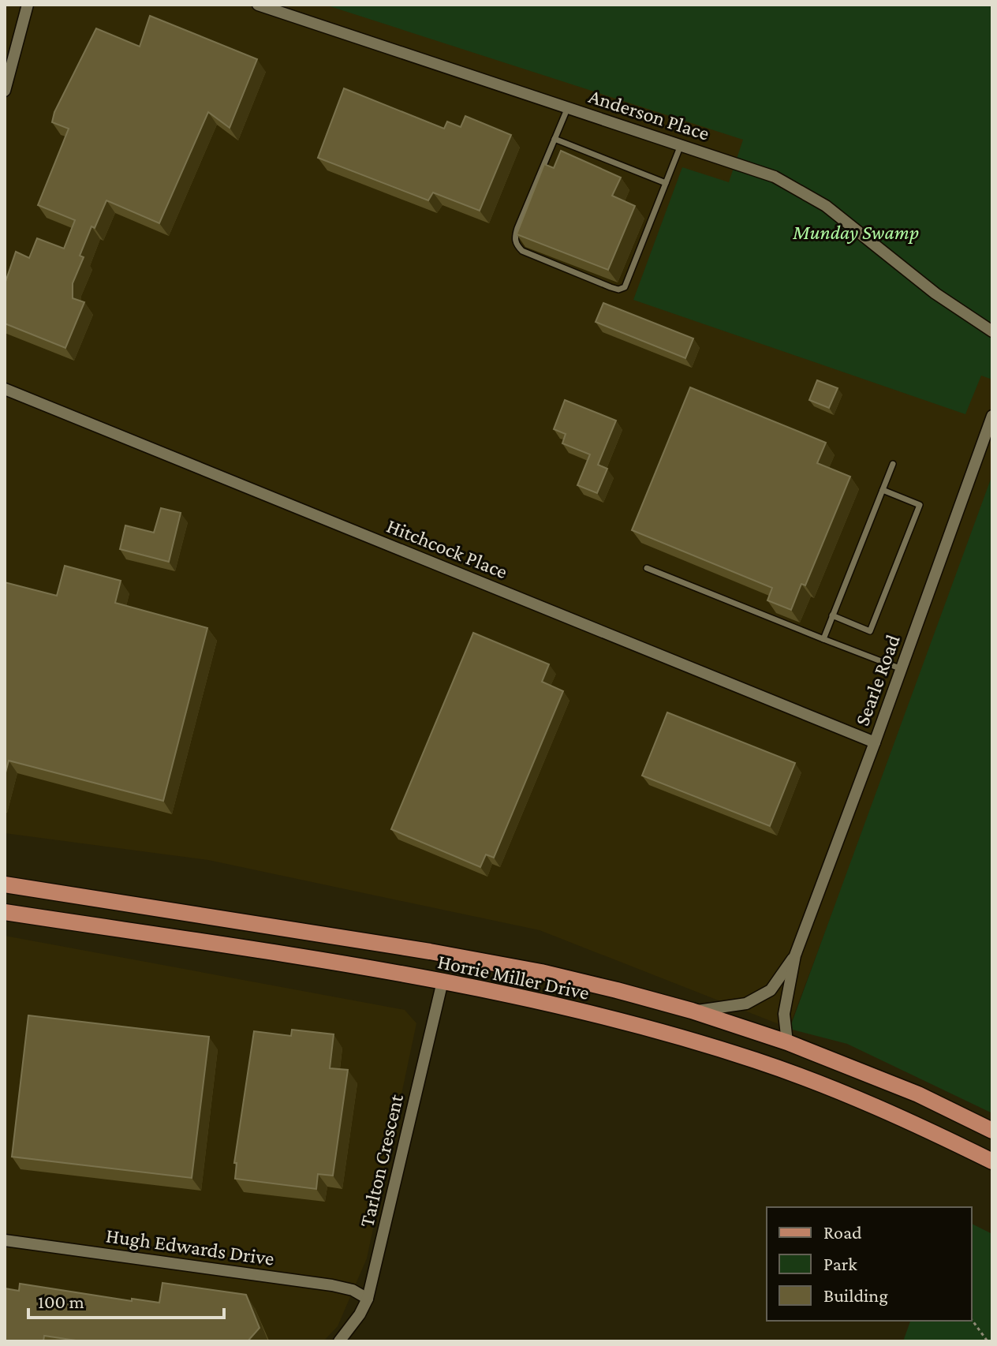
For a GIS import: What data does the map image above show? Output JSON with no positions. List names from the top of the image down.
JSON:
{
  "streets": {
    "main road": ["Horrie Miller Drive"],
    "street": [
      "Anderson Place",
      "Hitchcock Place",
      "Searle Road",
      "Tarlton Crescent",
      "Hugh Edwards Drive"
    ]
  },
  "crossings": [
    ["Hitchcock Place", "Searle Road"],
    ["Searle Road", "Horrie Miller Drive"],
    ["Horrie Miller Drive", "Tarlton Crescent"],
    ["Tarlton Crescent", "Hugh Edwards Drive"]
  ],
  "parks": ["Munday Swamp"],
  "legend": ["Road", "Park", "Building"],
  "scale_bar": "100 m"
}
